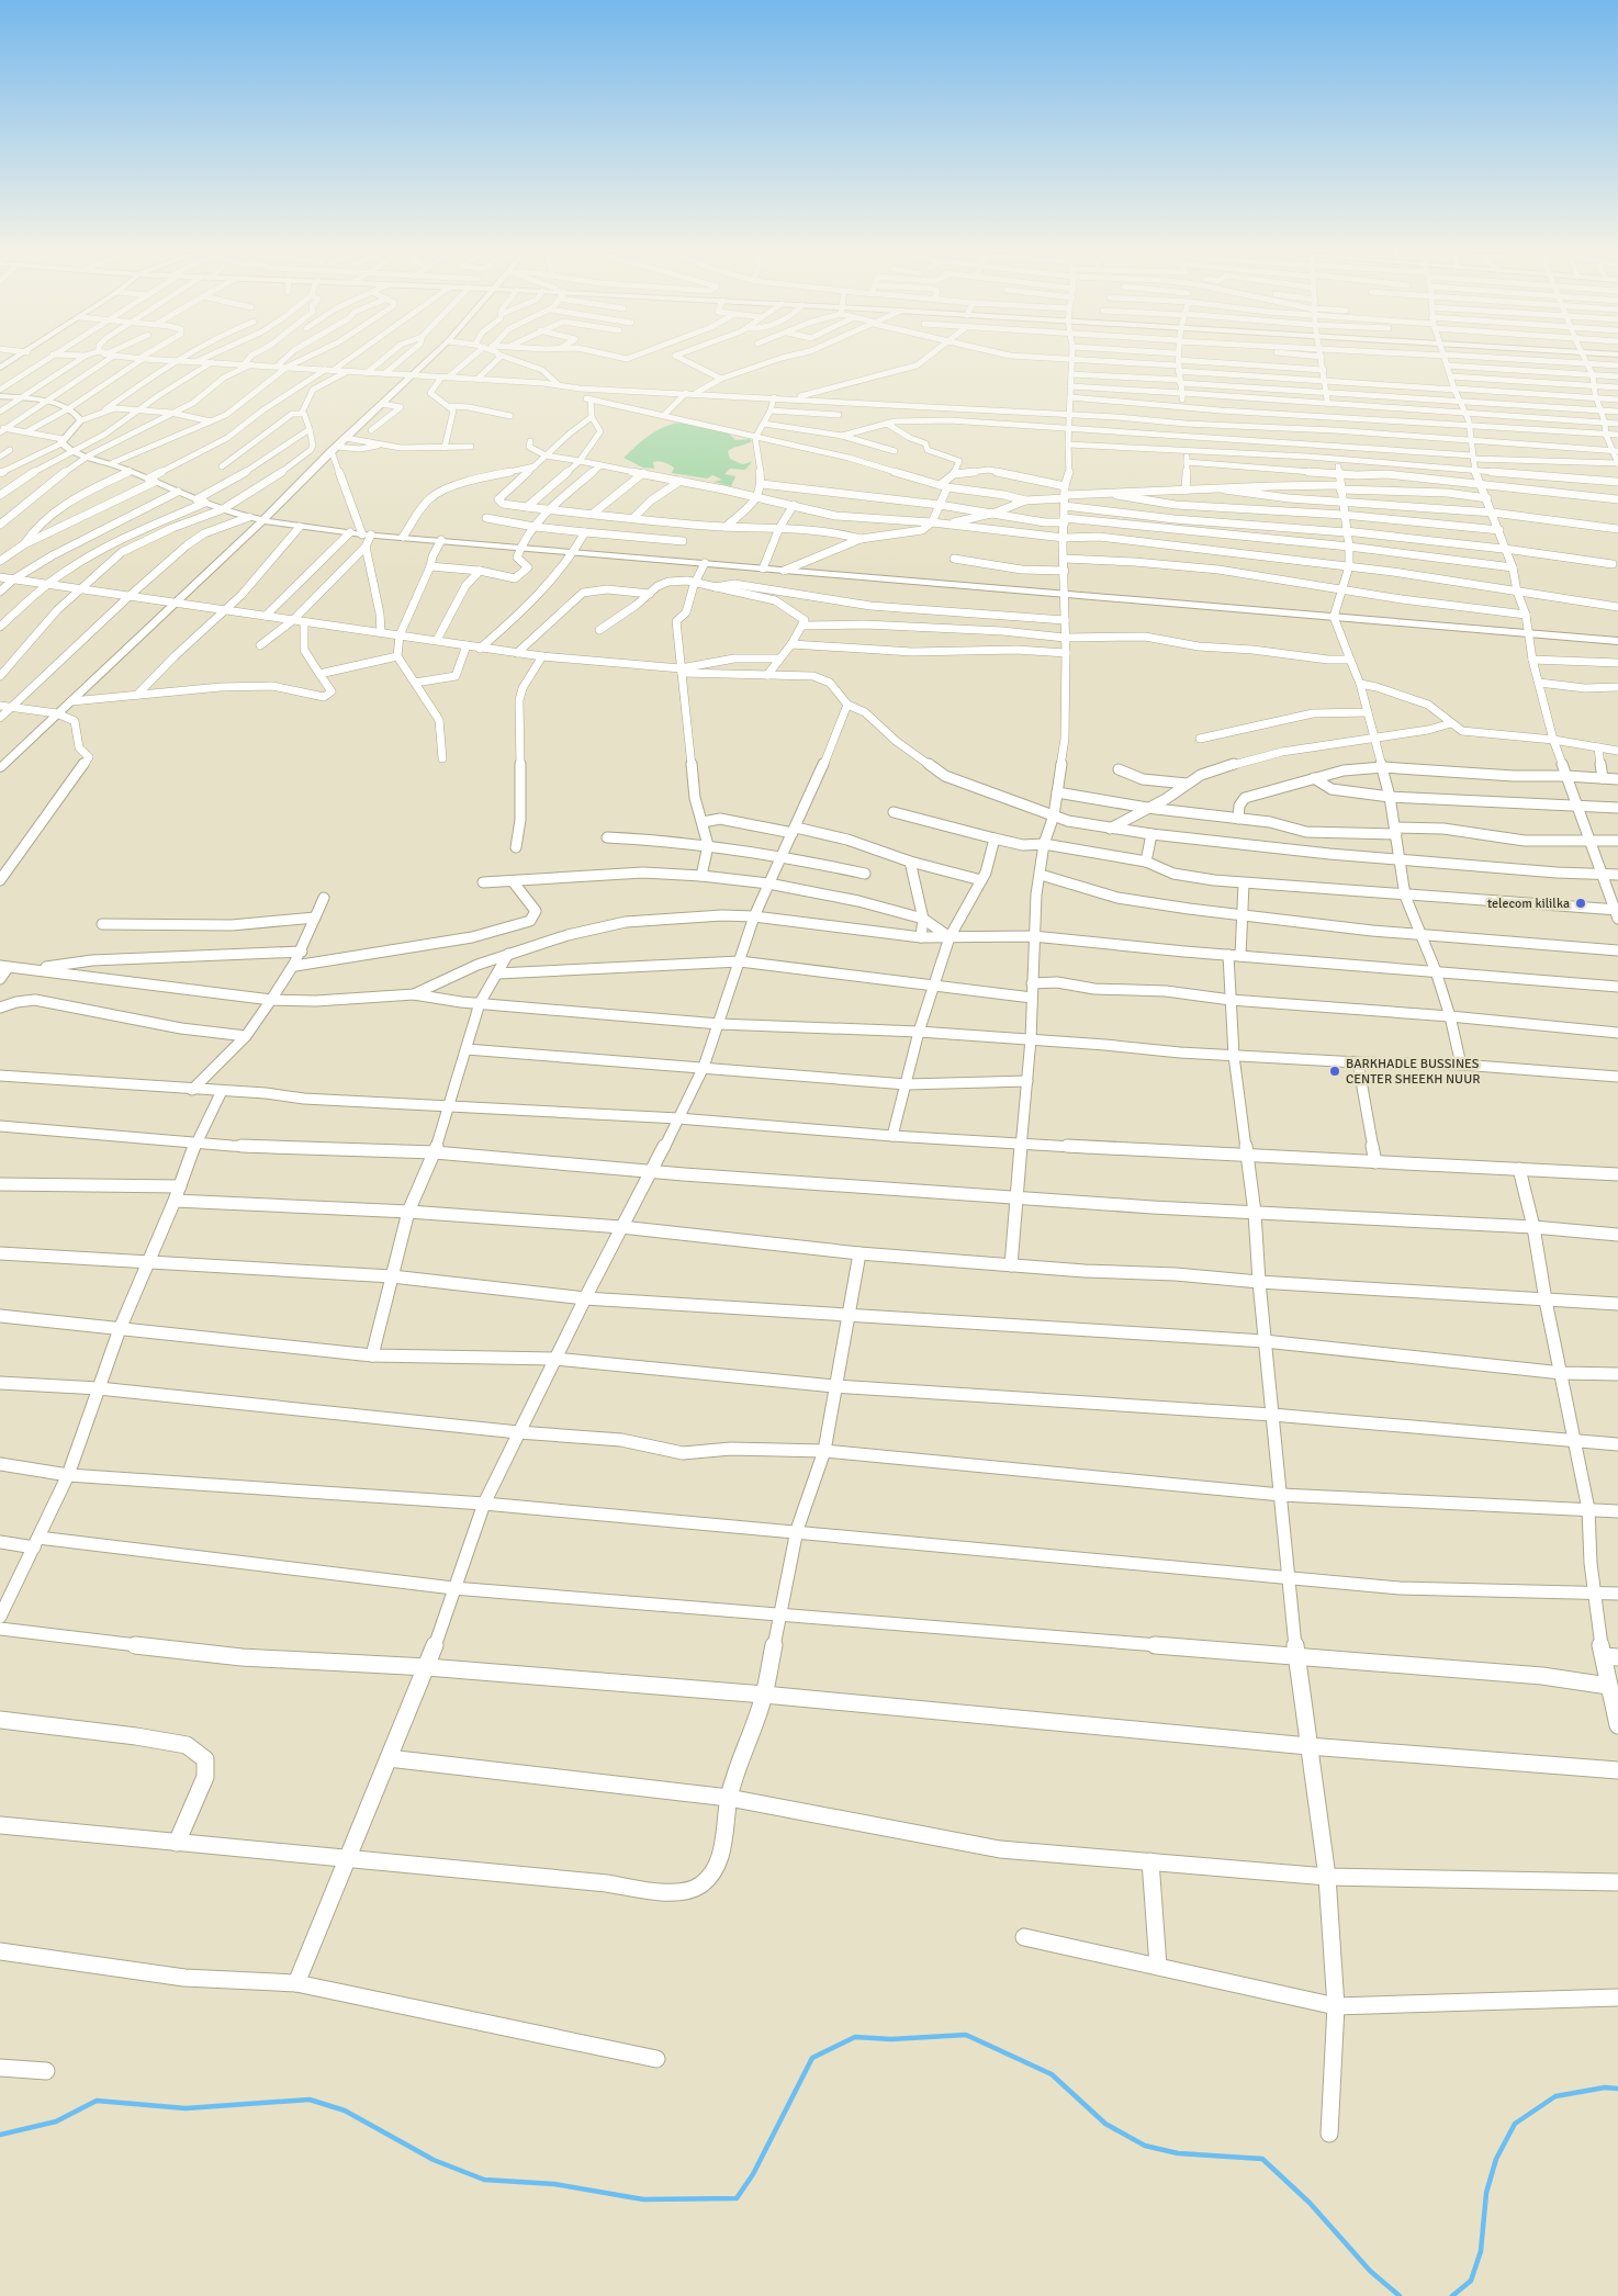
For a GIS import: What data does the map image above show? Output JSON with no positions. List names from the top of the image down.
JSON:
{
  "places": ["telecom kililka", "BARKHADLE BUSSINES CENTER SHEEKH NUUR"]
}
